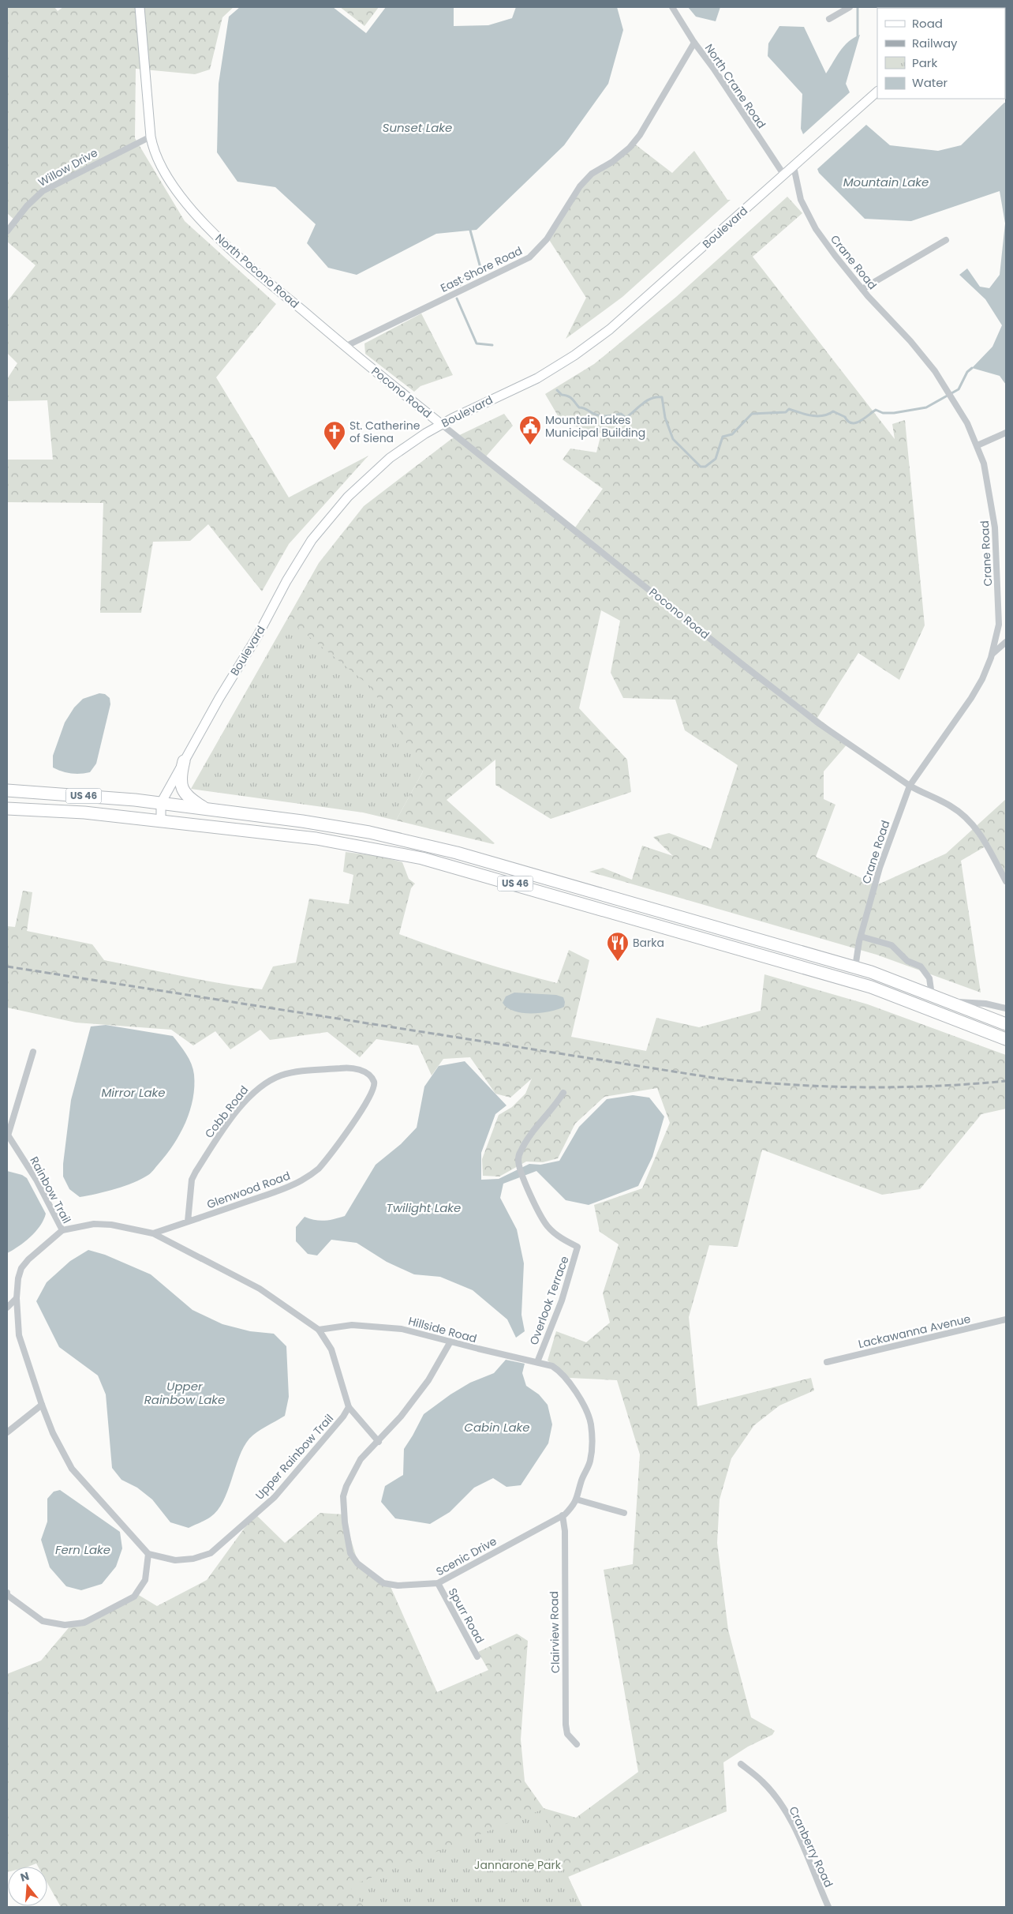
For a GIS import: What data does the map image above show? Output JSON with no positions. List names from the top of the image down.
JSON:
{
  "streets": {
    "highway": ["US 46"],
    "main road": ["Boulevard", "North Pocono Road", "Pocono Road"],
    "street": [
      "North Crane Road",
      "Willow Drive",
      "Crane Road",
      "East Shore Road",
      "Cobb Road",
      "Rainbow Trail",
      "Glenwood Road",
      "Overlook Terrace",
      "Hillside Road",
      "Lackawanna Avenue",
      "Upper Rainbow Trail",
      "Scenic Drive",
      "Spurr Road",
      "Clairview Road",
      "Cranberry Road"
    ]
  },
  "crossings": [
    ["North Crane Road", "Boulevard"],
    ["North Crane Road", "East Shore Road"],
    ["Willow Drive", "North Pocono Road"],
    ["Boulevard", "Crane Road"],
    ["Boulevard", "Pocono Road"],
    ["Boulevard", "US 46"],
    ["Crane Road", "Pocono Road"],
    ["Crane Road", "US 46"],
    ["East Shore Road", "North Pocono Road"],
    ["East Shore Road", "Pocono Road"],
    ["North Pocono Road", "Pocono Road"],
    ["Cobb Road", "Glenwood Road"],
    ["Overlook Terrace", "Hillside Road"],
    ["Overlook Terrace", "Scenic Drive"],
    ["Hillside Road", "Scenic Drive"],
    ["Scenic Drive", "Spurr Road"],
    ["Scenic Drive", "Clairview Road"]
  ],
  "water": [
    "Sunset Lake",
    "Mountain Lake",
    "Mirror Lake",
    "Twilight Lake",
    "Upper Rainbow Lake",
    "Cabin Lake",
    "Fern Lake"
  ],
  "parks": ["Jannarone Park"],
  "places": {
    "public building": ["Mountain Lakes Municipal Building"],
    "church": ["St. Catherine of Siena"],
    "restaurant": ["Barka"]
  },
  "legend": [
    "Road",
    "Railway",
    "Park",
    "Water"
  ],
  "north": "top"
}
